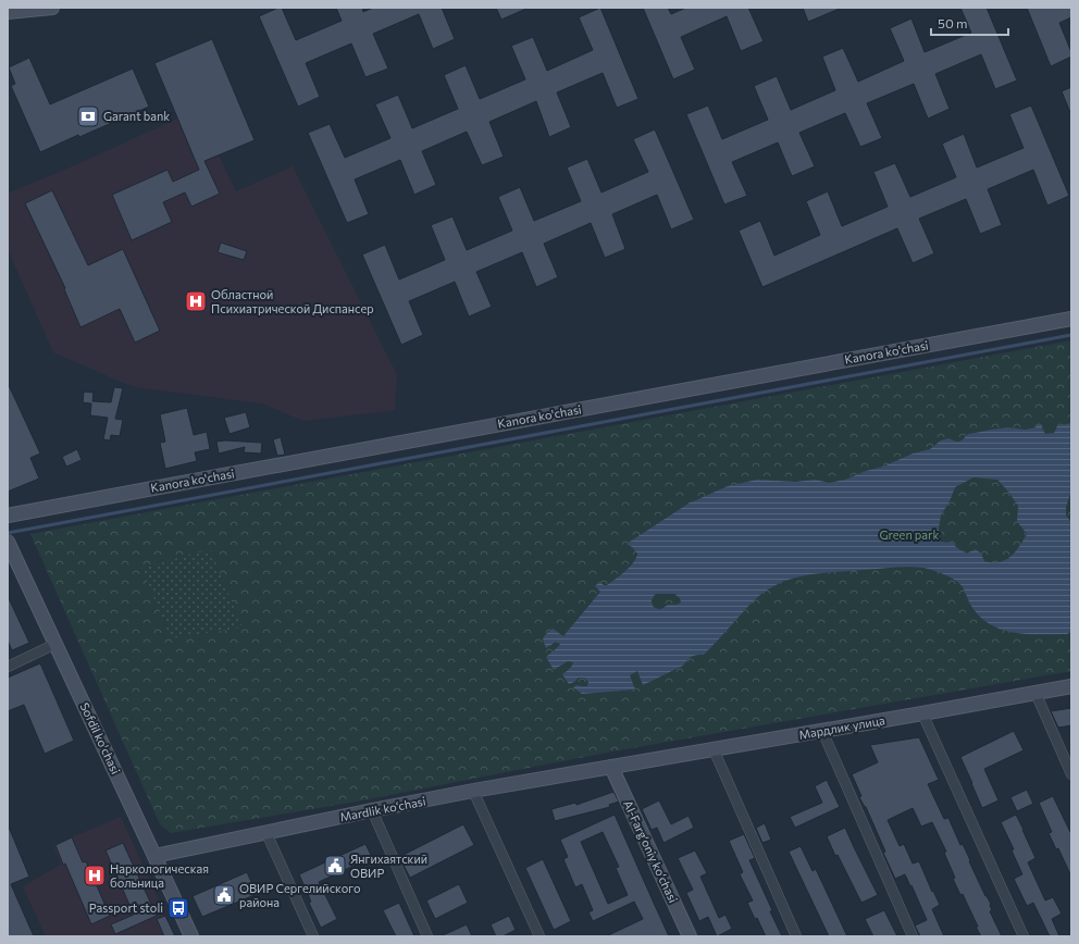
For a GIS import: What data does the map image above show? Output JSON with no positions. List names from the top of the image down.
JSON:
{
  "streets": {
    "street": [
      "Kanora ko'chasi",
      "Мардлик улица",
      "Sofdil ko'chasi",
      "Mardlik ko‘chasi",
      "Al-Farg‘oniy ko‘chasi"
    ]
  },
  "crossings": [
    ["Мардлик улица", "Mardlik ko‘chasi"],
    ["Мардлик улица", "Al-Farg‘oniy ko‘chasi"],
    ["Sofdil ko'chasi", "Mardlik ko‘chasi"],
    ["Mardlik ko‘chasi", "Al-Farg‘oniy ko‘chasi"]
  ],
  "parks": ["Green park"],
  "places": {
    "bank": ["Garant bank"],
    "hospital": ["Областной Психиатрической Диспансер", "Наркологическая больница"],
    "public building": ["Янгихаятский ОВИР", "ОВИР Сергелийского района"],
    "bus stop": ["Passport stoli"]
  },
  "scale_bar": "50 m"
}
